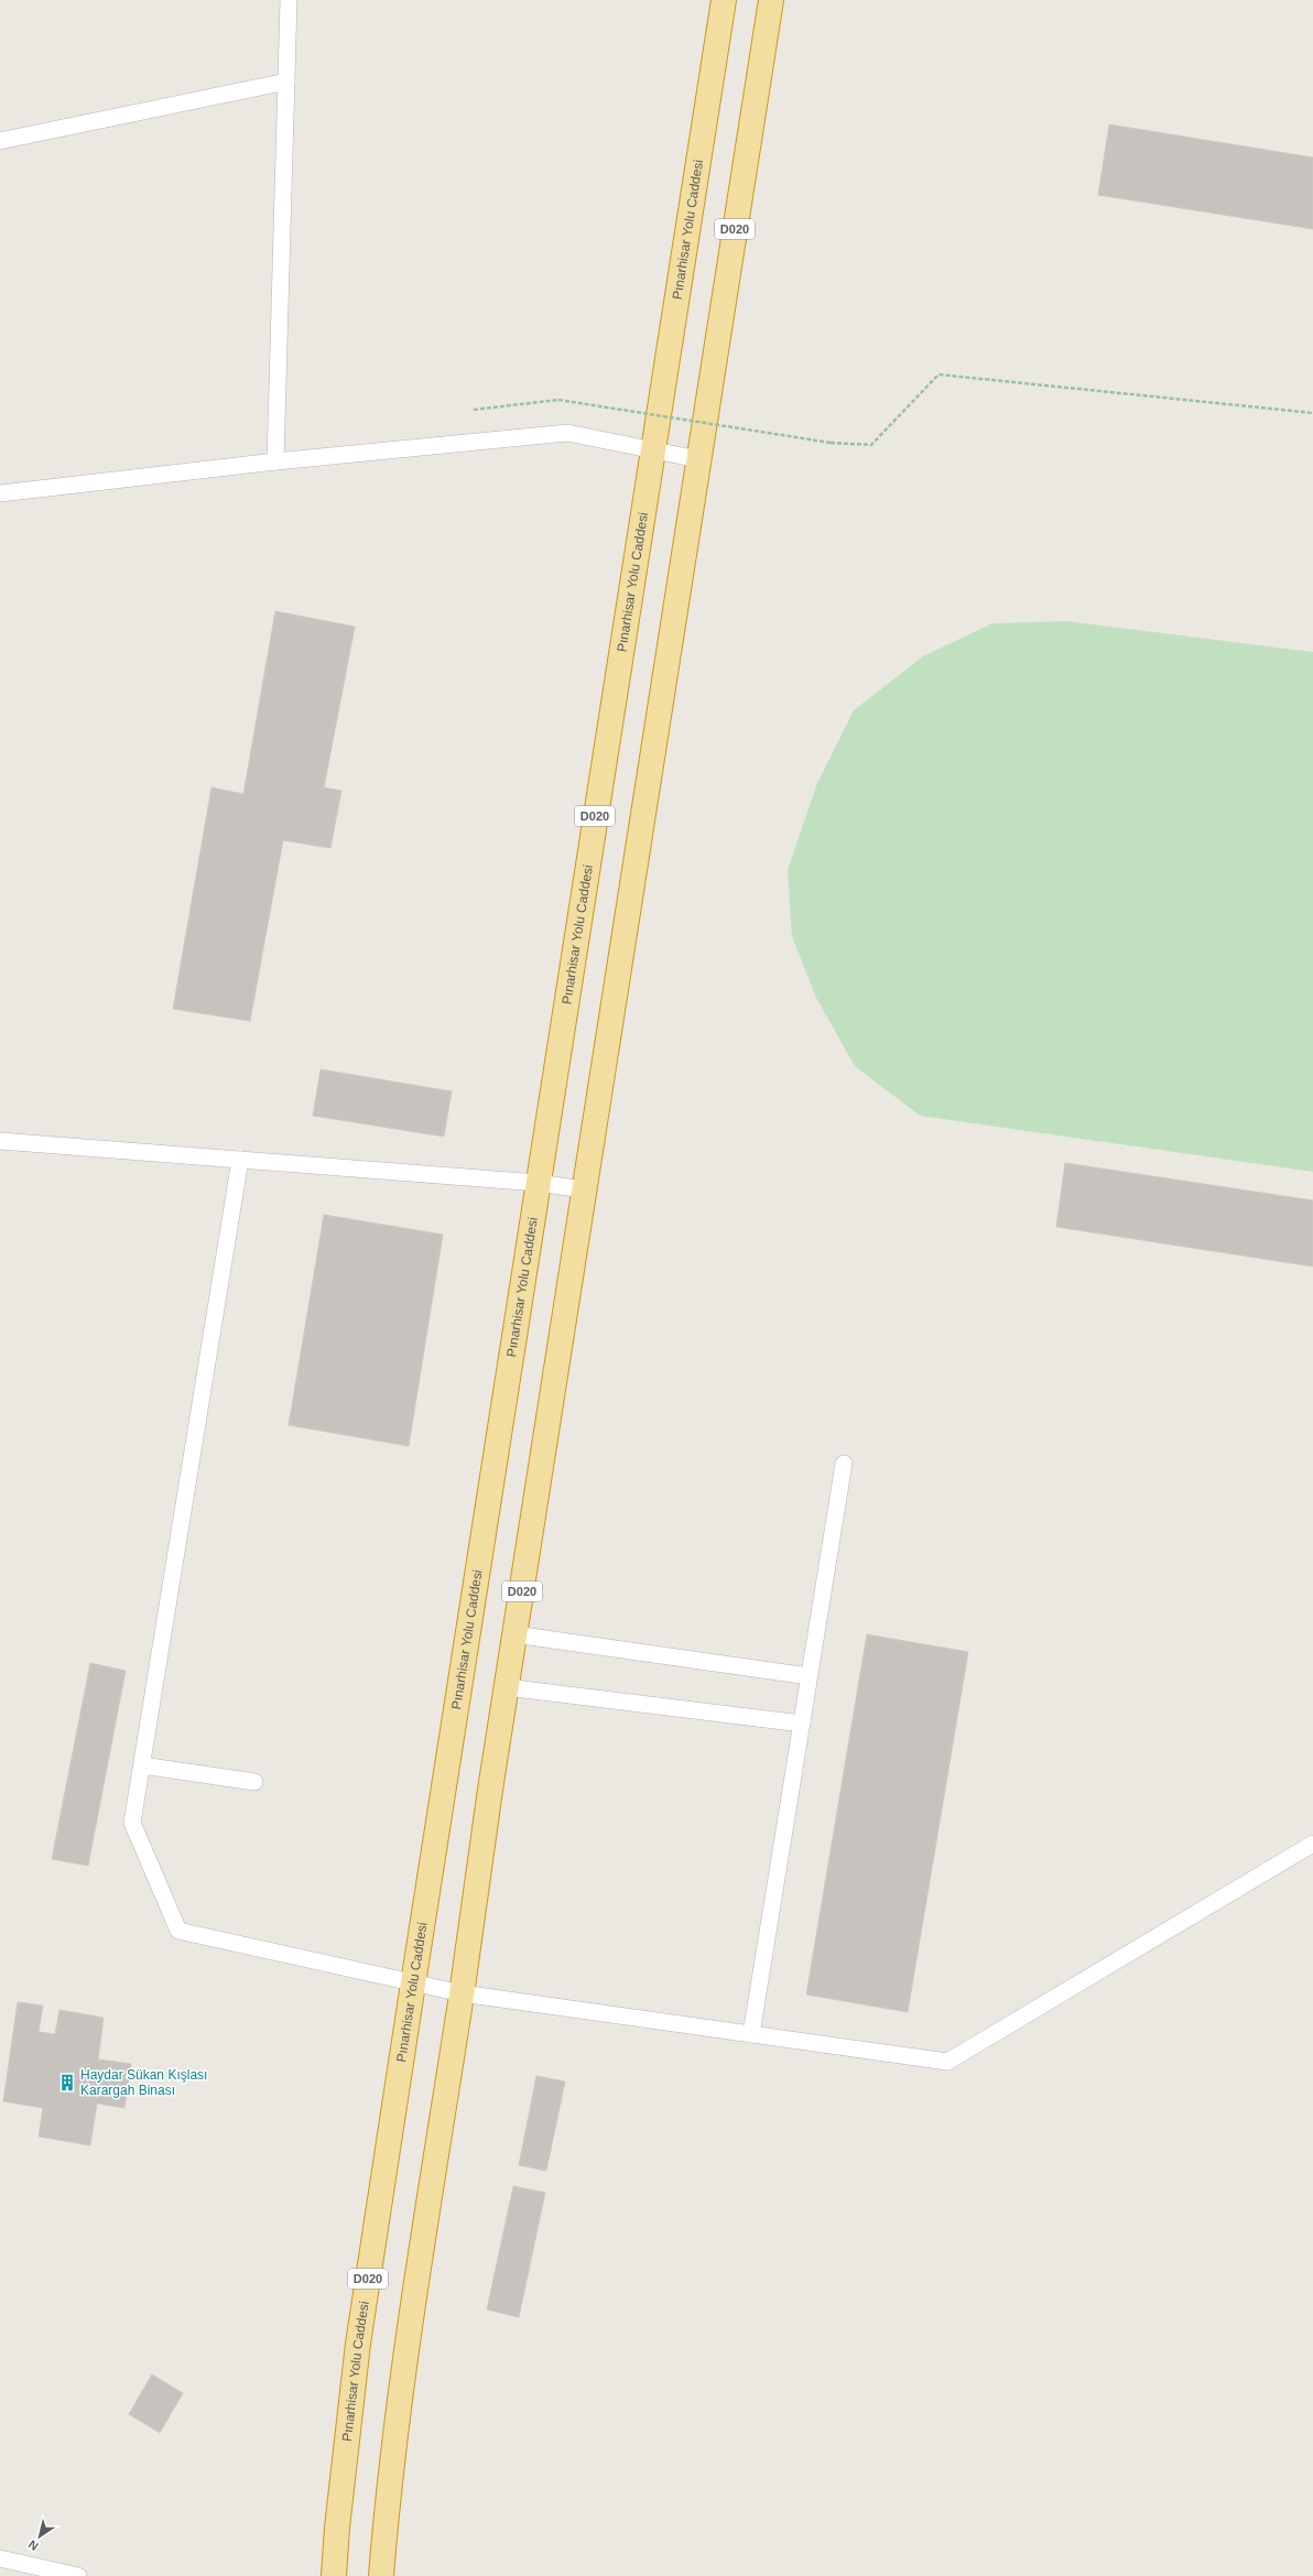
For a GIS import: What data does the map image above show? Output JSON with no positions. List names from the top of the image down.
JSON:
{
  "streets": {
    "highway": ["Pınarhisar Yolu Caddesi", "D020"]
  },
  "places": {
    "building": ["Haydar Sükan Kışlası Karargah Binası"]
  },
  "north": "bottom left"
}
